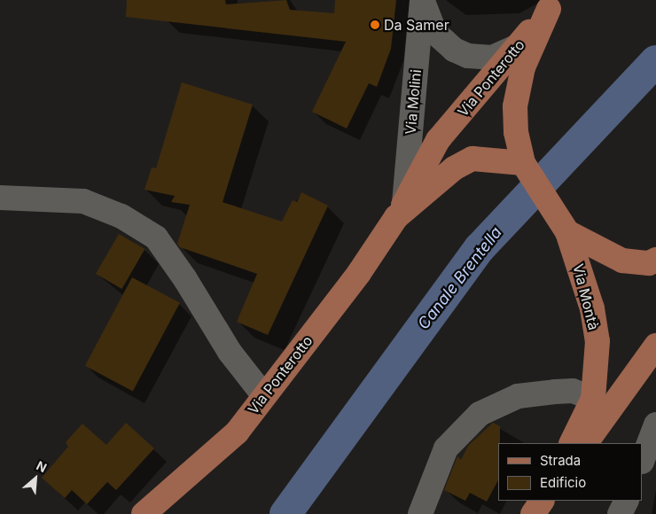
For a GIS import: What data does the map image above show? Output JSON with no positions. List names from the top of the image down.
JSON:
{
  "streets": {
    "main road": ["Via Ponterotto", "Via Montà"],
    "street": ["Via Molini"]
  },
  "crossings": [
    ["Via Ponterotto", "Via Molini"],
    ["Via Ponterotto", "Via Montà"]
  ],
  "water": ["Canale Brentella"],
  "places": ["Da Samer"],
  "legend": ["Strada", "Edificio"],
  "north": "top right"
}
